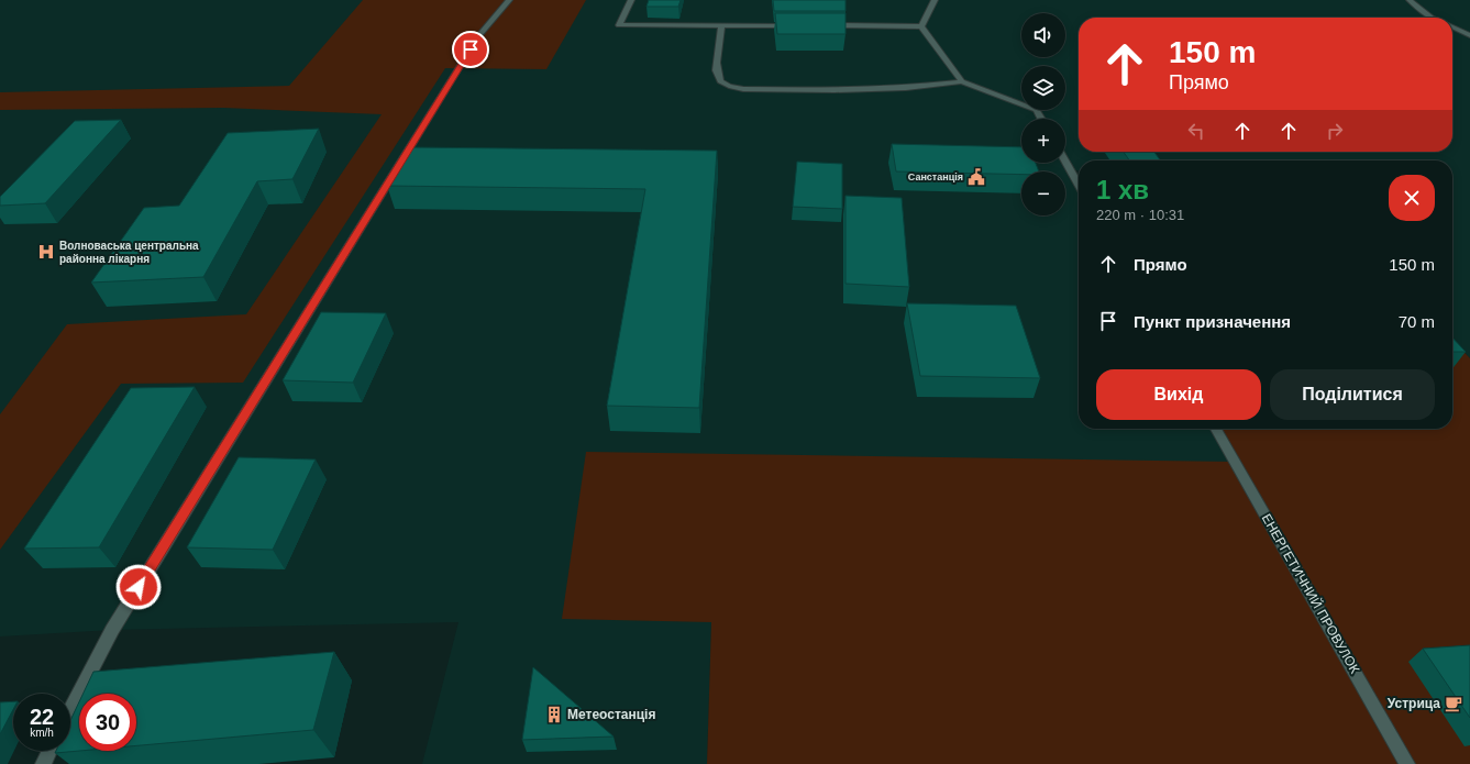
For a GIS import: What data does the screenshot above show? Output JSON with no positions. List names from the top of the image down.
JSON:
{
  "streets": {
    "street": ["ЕНЕРГЕТИЧНИЙ ПРОВУЛОК"]
  },
  "places": {
    "public building": ["Санстанція"],
    "hospital": ["Волноваська центральна районна лікарня"],
    "cafe": ["Устрица"],
    "building": ["Метеостанція"]
  },
  "page": {
    "map_buttons": ["+", "−"],
    "turn": ["150 m", "Прямо"],
    "heading": ["1 хв", "220 m · 10:31"],
    "list": [
      {
        "name": "Прямо",
        "value": "150 m"
      },
      {
        "name": "Пункт призначення",
        "value": "70 m"
      }
    ],
    "buttons": ["Вихід", "Поділитися"],
    "speed": "22 km/h",
    "limit": "30"
  }
}
